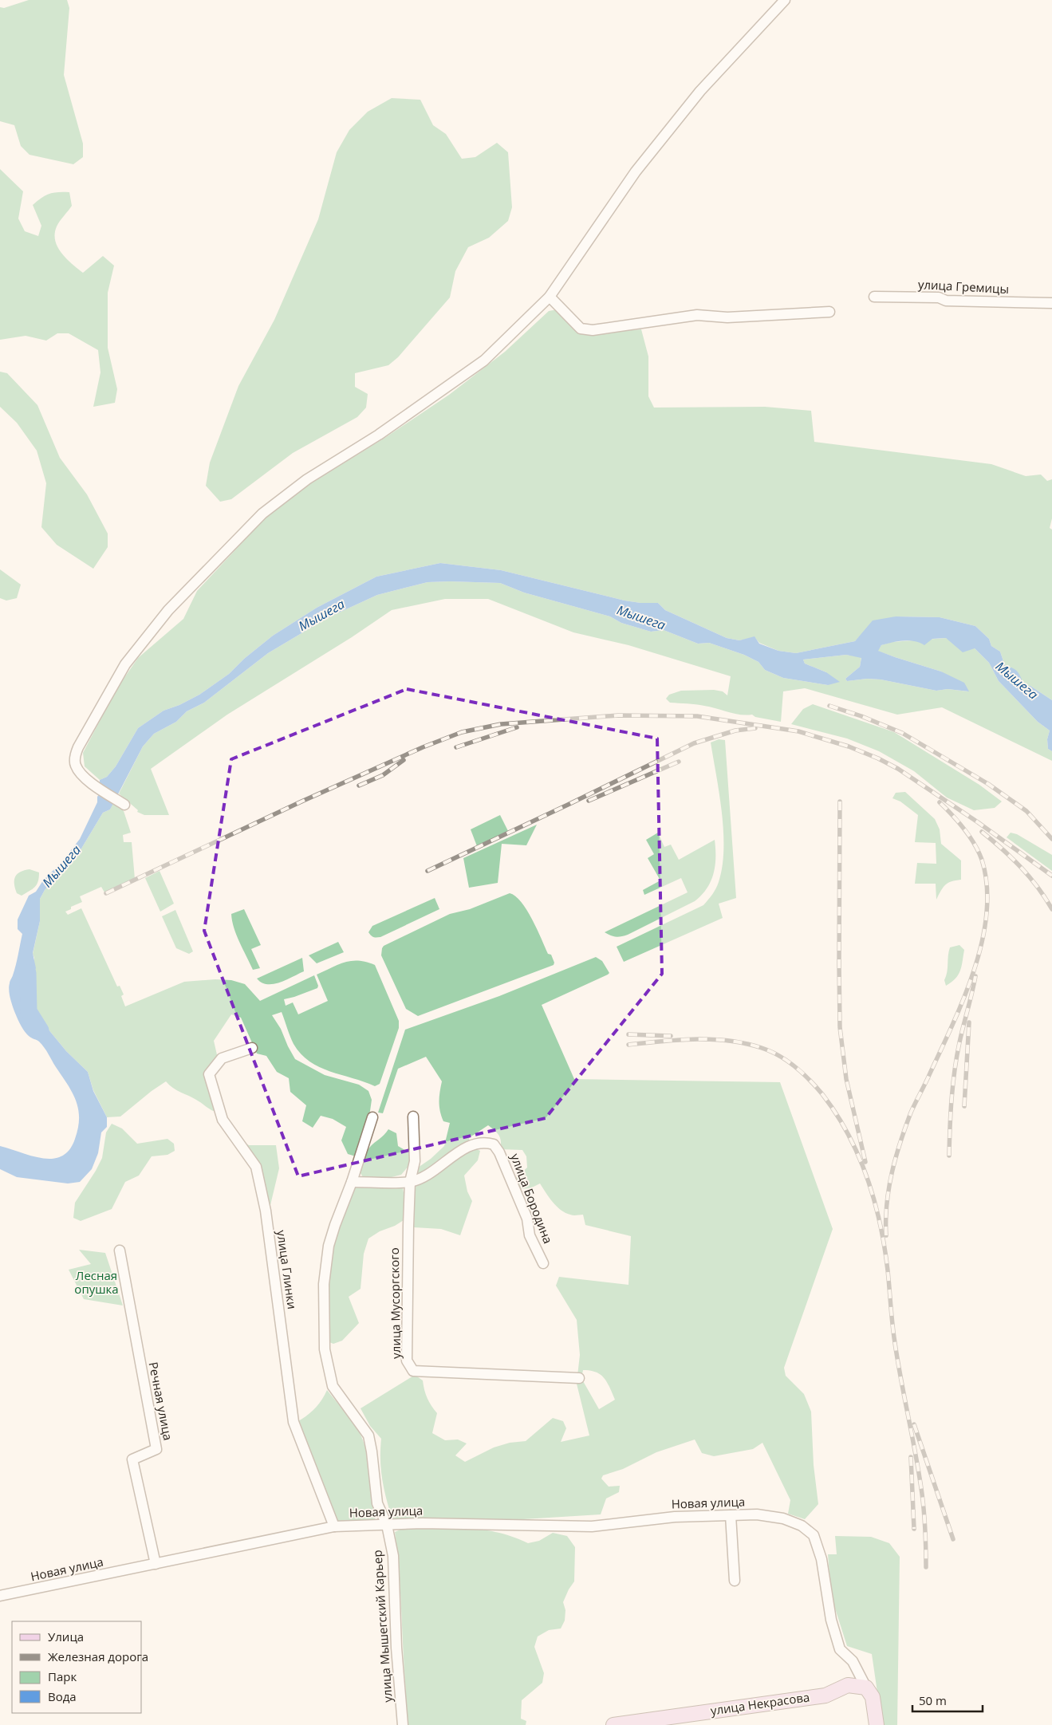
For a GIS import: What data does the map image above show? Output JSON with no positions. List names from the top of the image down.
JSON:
{
  "streets": {
    "main road": ["улица Некрасова"],
    "street": [
      "улица Гремицы",
      "улица Бородина",
      "улица Глинки",
      "улица Мусоргского",
      "Речная улица",
      "Новая улица",
      "улица Мышегский Карьер"
    ]
  },
  "crossings": [
    ["улица Бородина", "улица Мусоргского"],
    ["улица Глинки", "Новая улица"],
    ["Речная улица", "Новая улица"],
    ["Новая улица", "улица Мышегский Карьер"],
    ["Новая улица", "улица Некрасова"]
  ],
  "water": ["Мышега"],
  "parks": ["Лесная опушка"],
  "legend": [
    "Улица",
    "Железная дорога",
    "Парк",
    "Вода"
  ],
  "scale_bar": "50 m"
}
